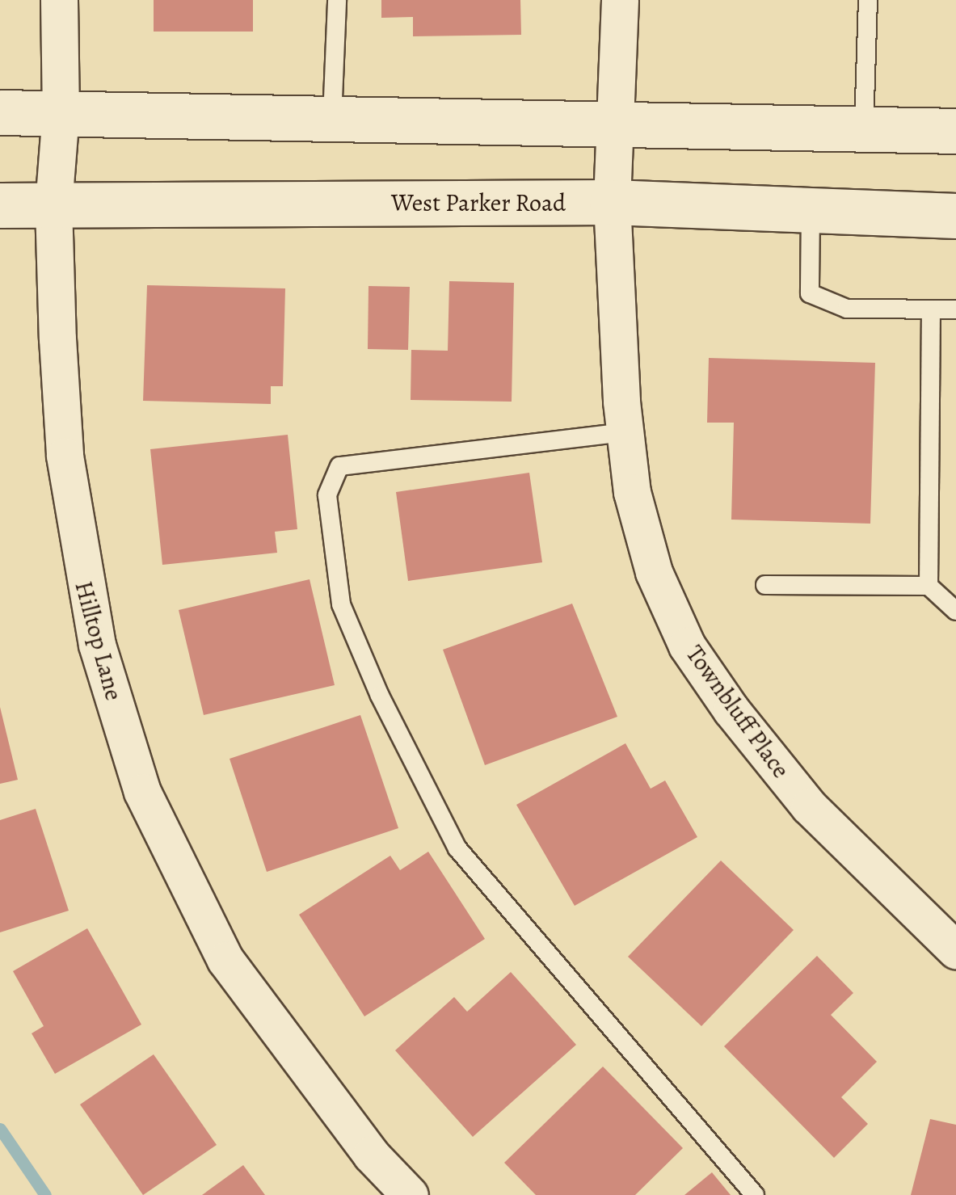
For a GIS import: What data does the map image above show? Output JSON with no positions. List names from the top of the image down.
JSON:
{
  "streets": {
    "main road": ["West Parker Road"],
    "street": ["Hilltop Lane", "Townbluff Place"]
  },
  "crossings": [
    ["West Parker Road", "Hilltop Lane"],
    ["West Parker Road", "Townbluff Place"]
  ]
}
